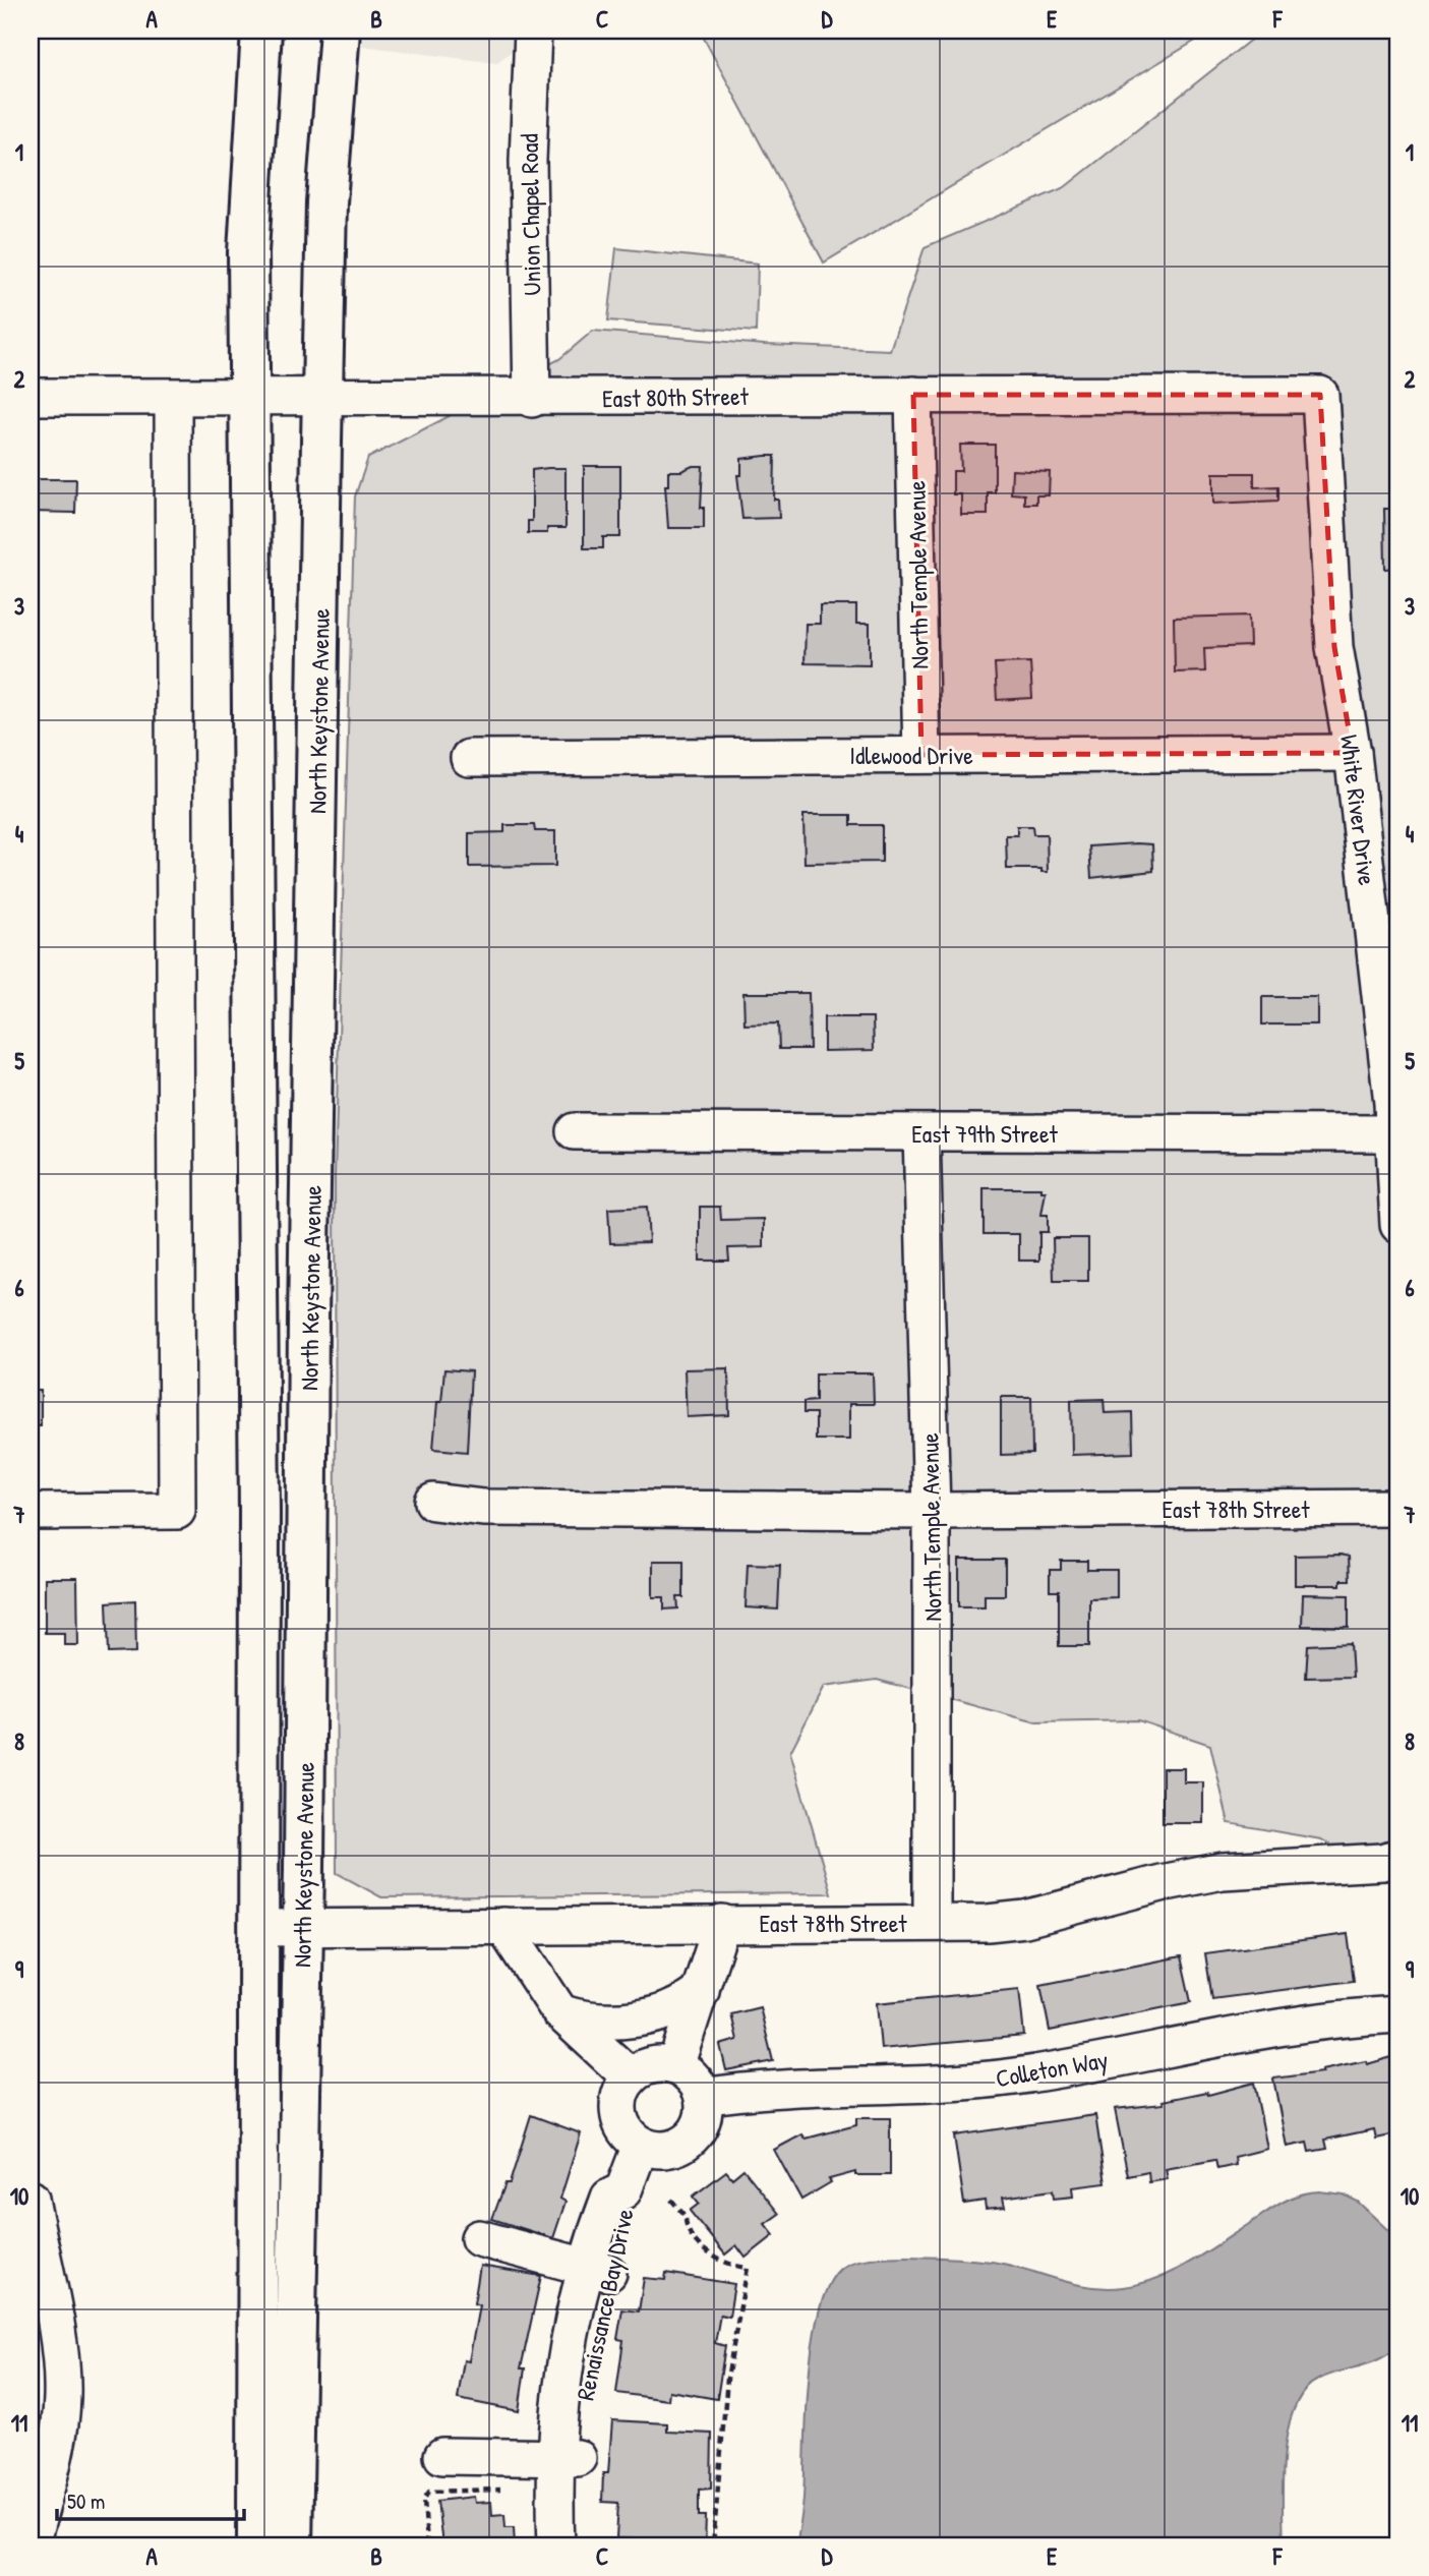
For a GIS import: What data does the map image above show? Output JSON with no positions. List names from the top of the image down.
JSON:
{
  "streets": {
    "main road": ["North Keystone Avenue"],
    "street": [
      "Union Chapel Road",
      "East 80th Street",
      "North Temple Avenue",
      "Idlewood Drive",
      "White River Drive",
      "East 79th Street",
      "East 78th Street",
      "Colleton Way",
      "Renaissance Bay Drive"
    ]
  },
  "crossings": [
    ["Union Chapel Road", "East 80th Street"],
    ["East 80th Street", "North Temple Avenue"],
    ["East 80th Street", "North Keystone Avenue"],
    ["East 80th Street", "White River Drive"],
    ["North Temple Avenue", "Idlewood Drive"],
    ["North Temple Avenue", "East 79th Street"],
    ["North Temple Avenue", "East 78th Street"],
    ["North Keystone Avenue", "East 78th Street"],
    ["Idlewood Drive", "White River Drive"],
    ["White River Drive", "East 79th Street"],
    ["Colleton Way", "Renaissance Bay Drive"]
  ],
  "scale_bar": "50 m",
  "grid": {
    "columns": [
      "A",
      "B",
      "C",
      "D",
      "E",
      "F"
    ],
    "rows": [
      "1",
      "2",
      "3",
      "4",
      "5",
      "6",
      "7",
      "8",
      "9",
      "10",
      "11"
    ]
  }
}
